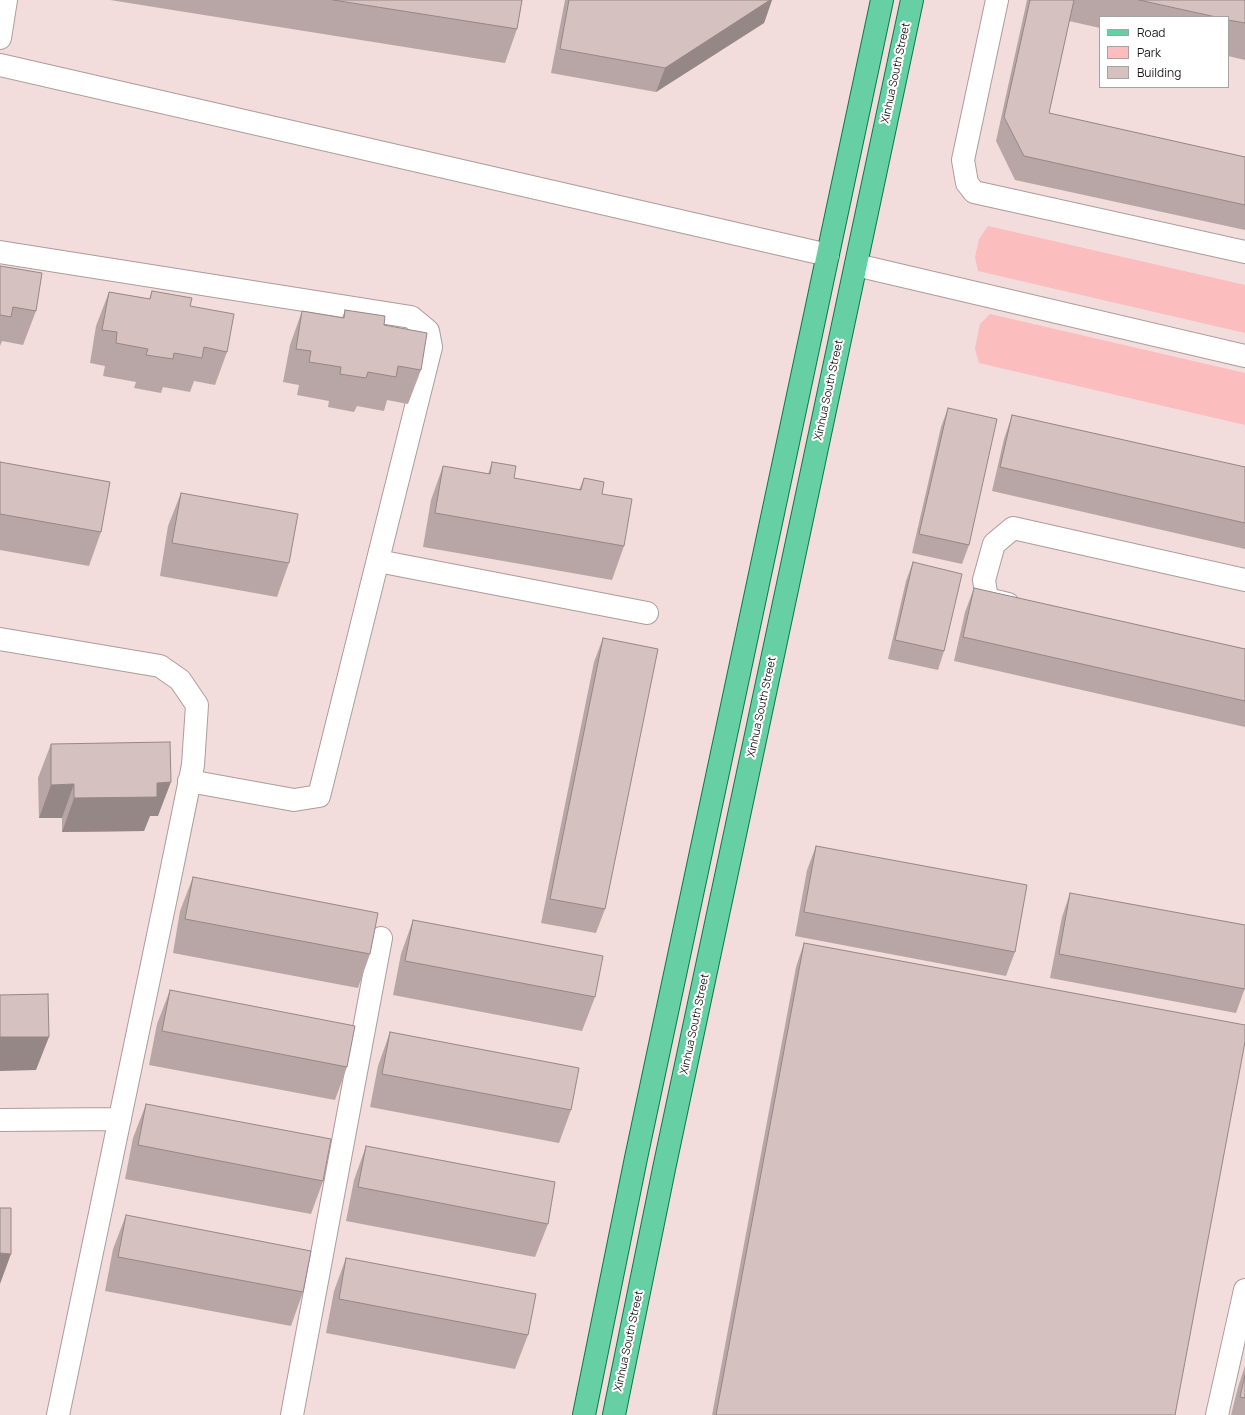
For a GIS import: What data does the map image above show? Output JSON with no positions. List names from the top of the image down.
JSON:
{
  "streets": {
    "main road": ["Xinhua South Street"]
  },
  "legend": ["Road", "Park", "Building"]
}
